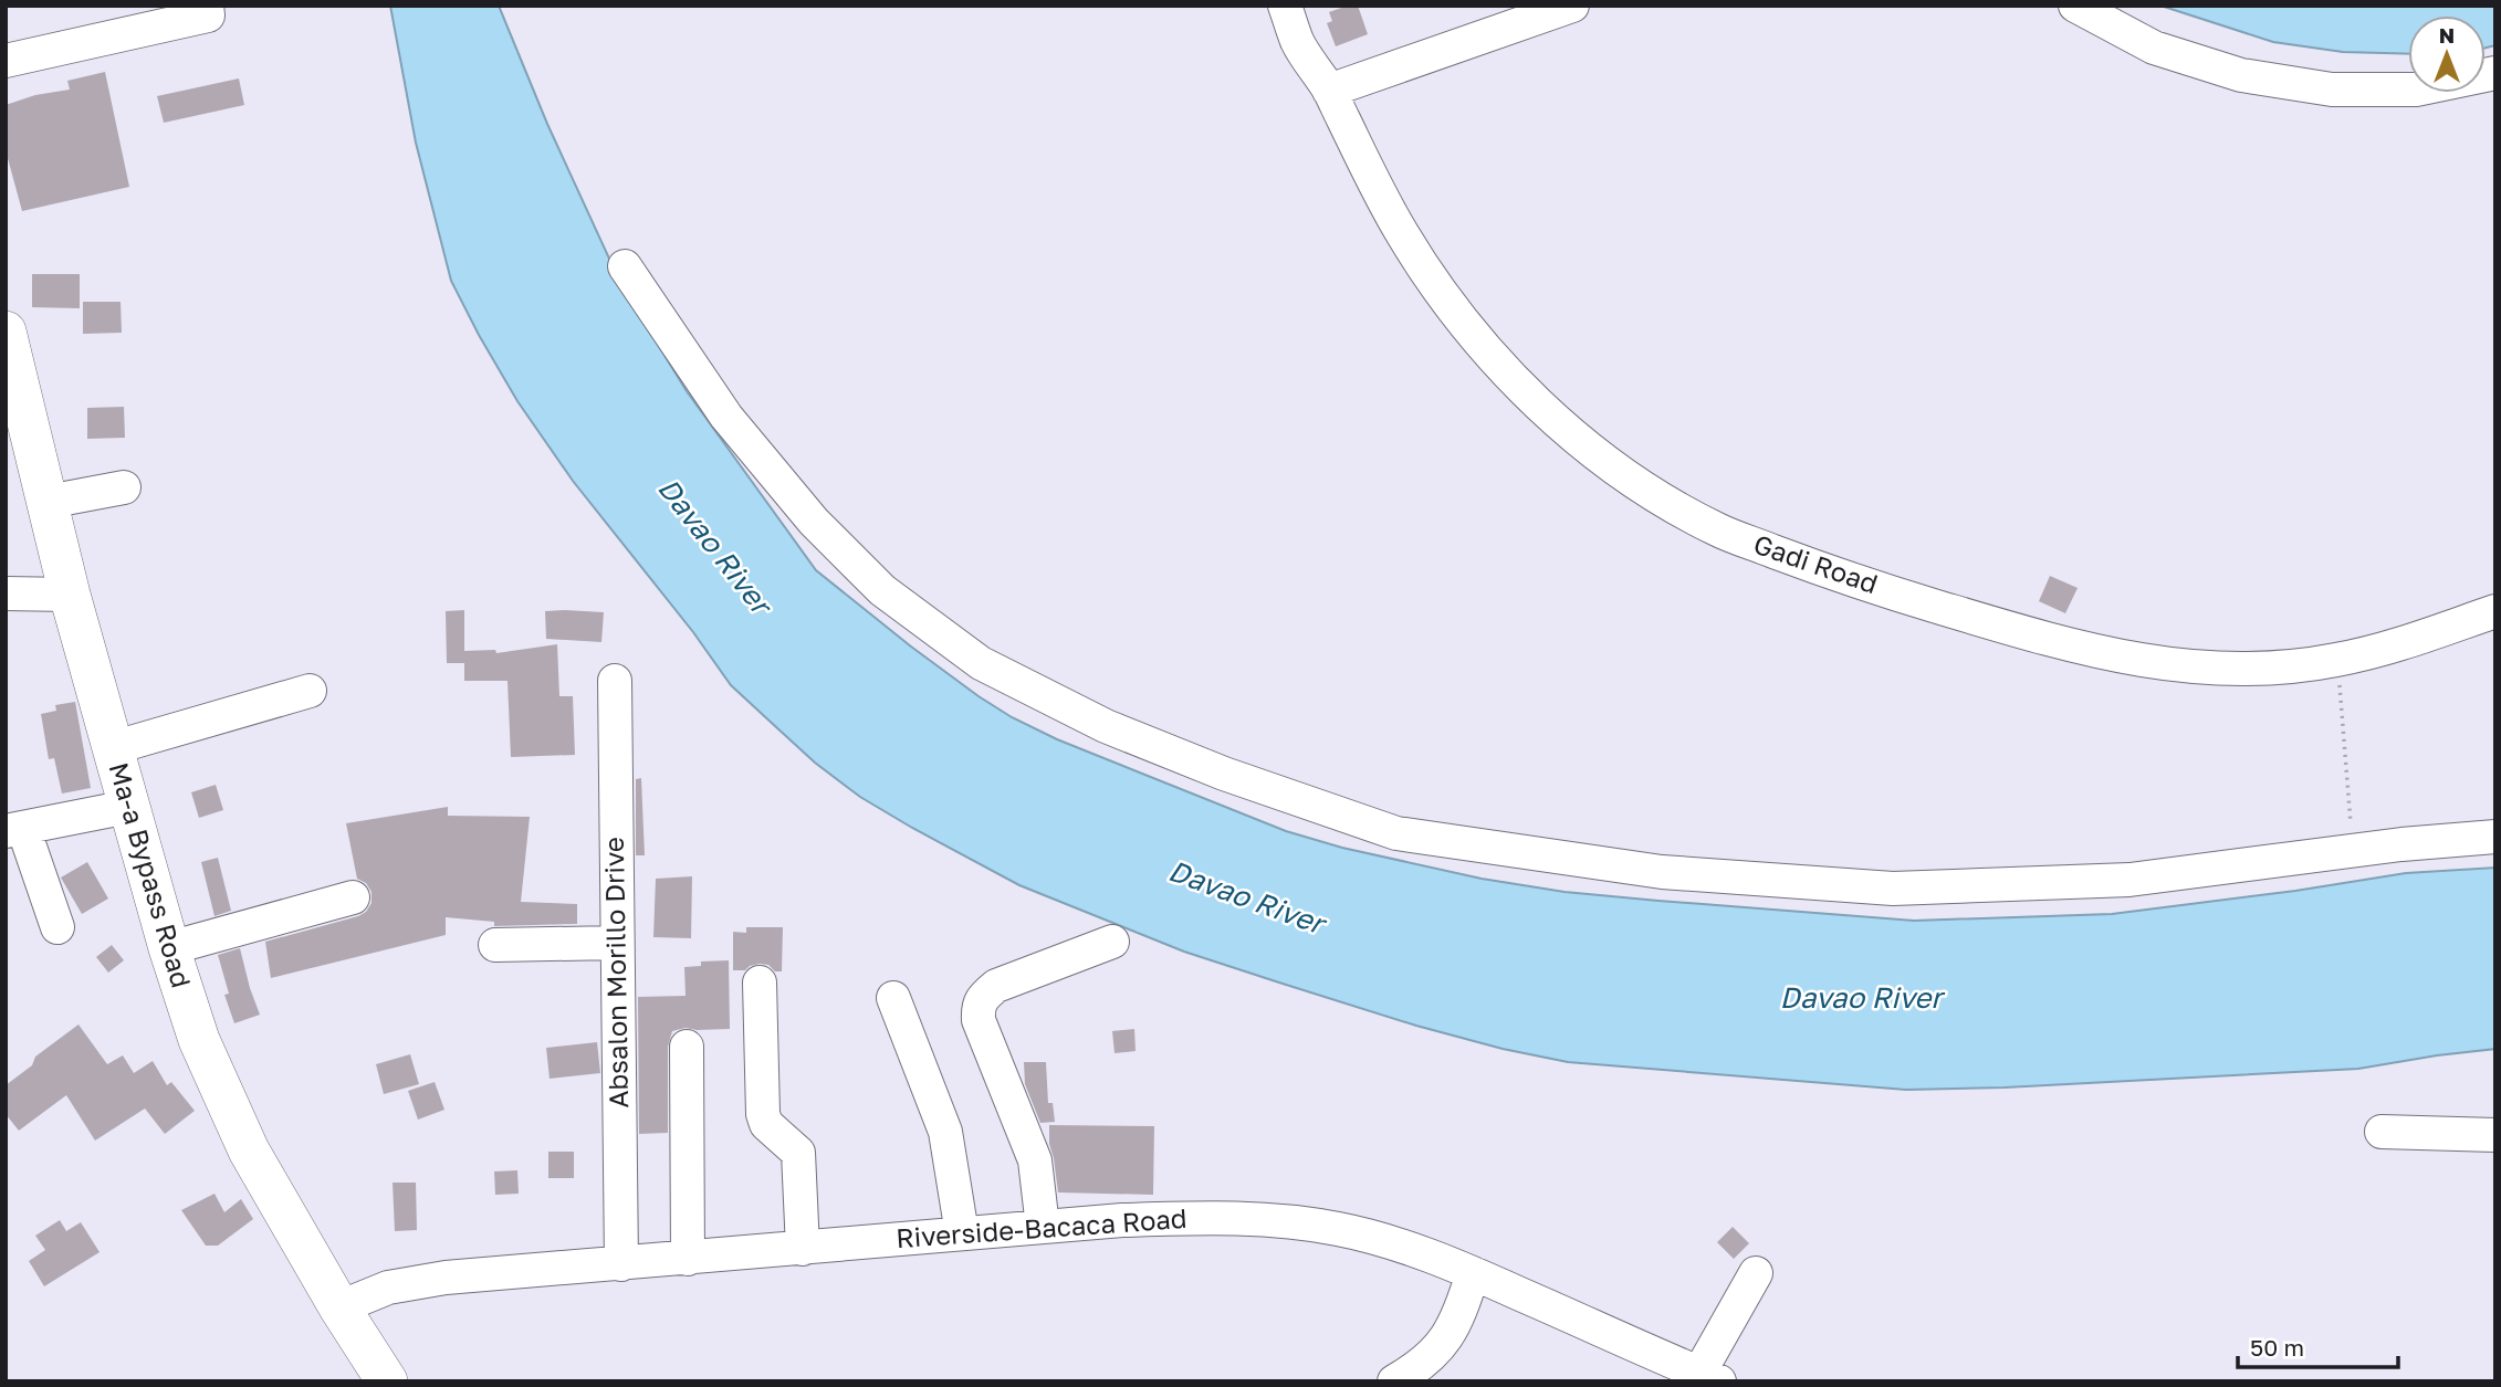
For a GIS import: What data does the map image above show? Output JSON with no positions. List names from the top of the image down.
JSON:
{
  "streets": {
    "main road": ["Ma-a Bypass Road"],
    "street": ["Gadi Road", "Absalon Morillo Drive", "Riverside-Bacaca Road"]
  },
  "crossings": [
    ["Ma-a Bypass Road", "Riverside-Bacaca Road"],
    ["Absalon Morillo Drive", "Riverside-Bacaca Road"]
  ],
  "water": ["Davao River"],
  "scale_bar": "50 m",
  "north": "top"
}
